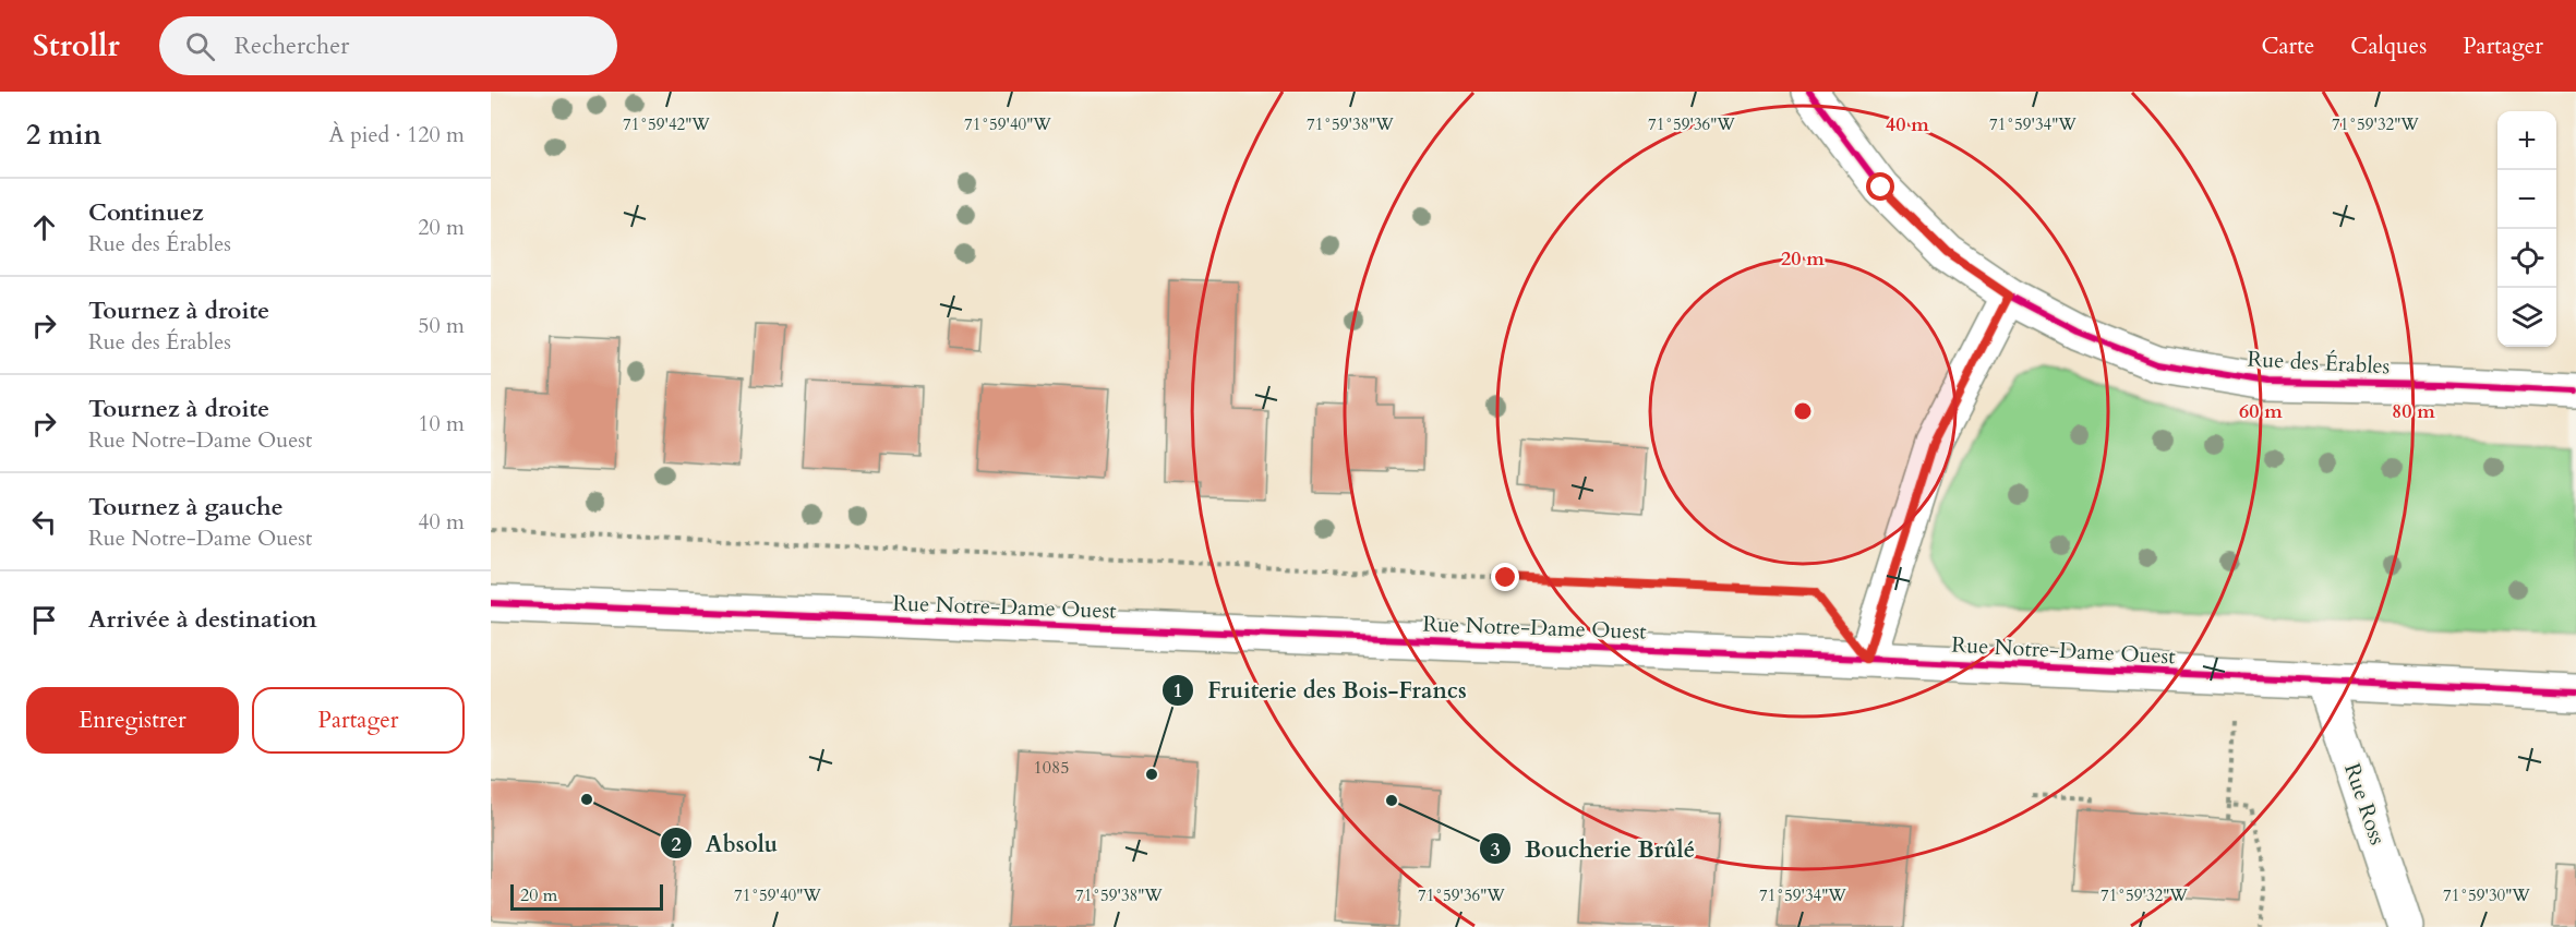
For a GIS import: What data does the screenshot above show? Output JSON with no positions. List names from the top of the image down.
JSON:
{
  "streets": {
    "street": ["Rue des Érables", "Rue Notre-Dame Ouest", "Rue Ross"]
  },
  "crossings": [
    ["Rue Notre-Dame Ouest", "Rue Ross"]
  ],
  "places": ["Fruiterie des Bois-Francs", "Absolu", "Boucherie Brûlé"],
  "house_numbers": ["1085"],
  "scale_bar": "20 m",
  "page": {
    "header": "Strollr",
    "search": "Rechercher",
    "nav": ["Carte", "Calques", "Partager"],
    "heading": ["2 min", "À pied · 120 m"],
    "map_buttons": ["+", "−"],
    "list": [
      ["Continuez", "Rue des Érables", "20 m"],
      ["Tournez à droite", "Rue des Érables", "50 m"],
      ["Tournez à droite", "Rue Notre-Dame Ouest", "10 m"],
      ["Tournez à gauche", "Rue Notre-Dame Ouest", "40 m"],
      "Arrivée à destination"
    ],
    "buttons": ["Enregistrer", "Partager"],
    "scale": "20 m"
  },
  "coordinates": [
    "71°59'42\"W",
    "71°59'40\"W",
    "71°59'38\"W",
    "71°59'36\"W",
    "71°59'34\"W",
    "71°59'32\"W",
    "71°59'30\"W"
  ],
  "rings": [
    "40 m",
    "20 m",
    "60 m",
    "80 m"
  ]
}
